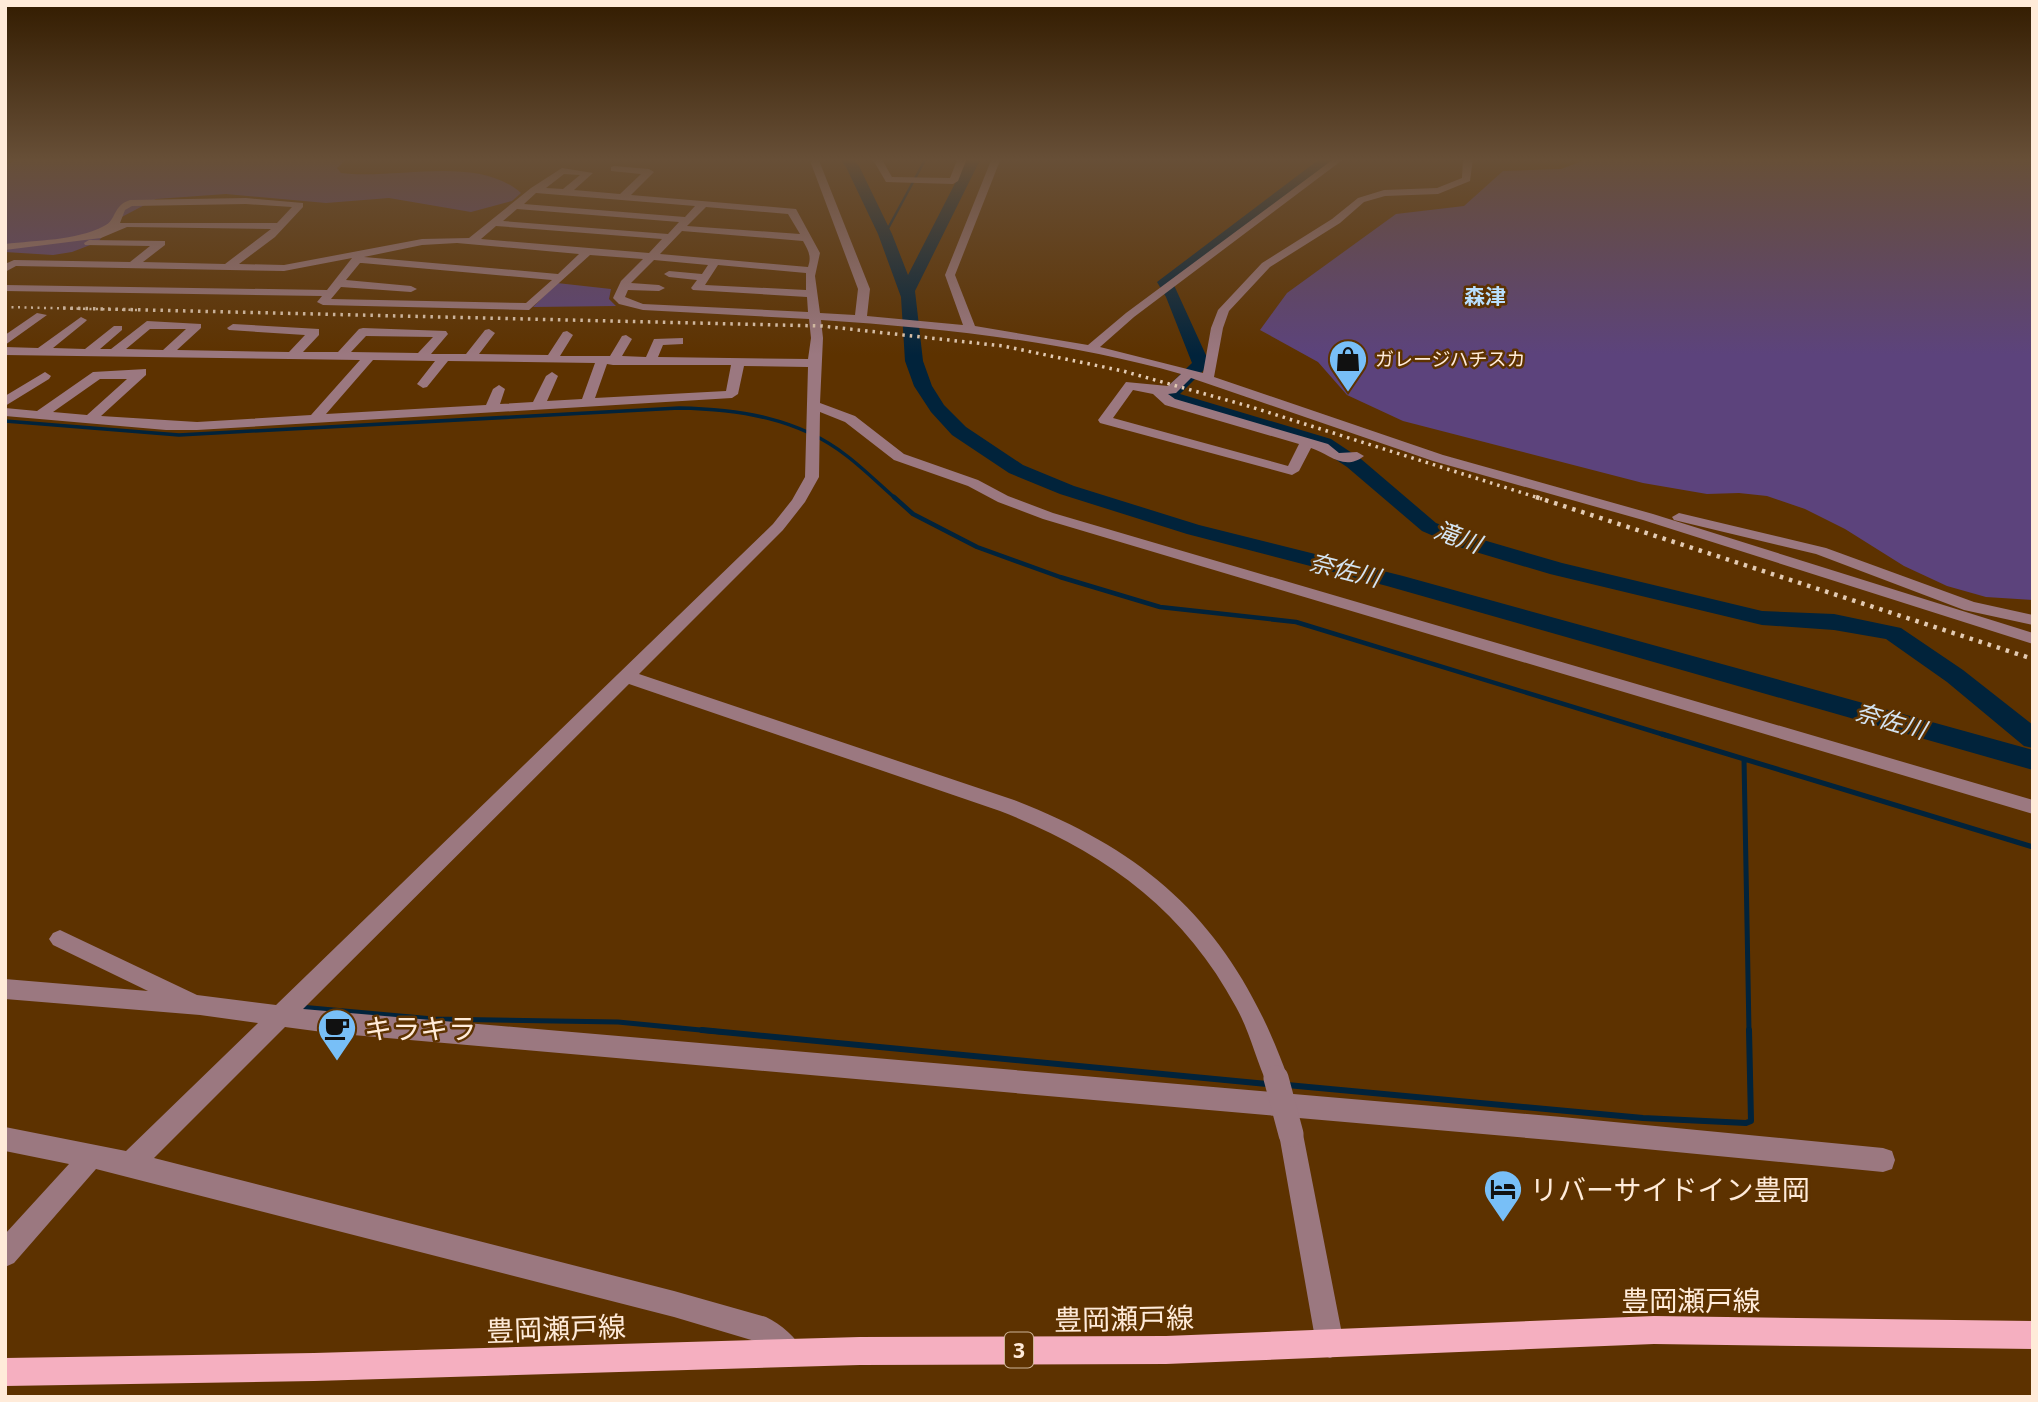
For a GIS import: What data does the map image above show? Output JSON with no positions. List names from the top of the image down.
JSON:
{
  "streets": {
    "main road": ["豊岡瀬戸線", "3"]
  },
  "districts": ["森津"],
  "water": ["滝川", "奈佐川"],
  "places": {
    "shop": ["ガレージハチスカ"],
    "cafe": ["キラキラ"],
    "hotel": ["リバーサイドイン豊岡"]
  }
}
